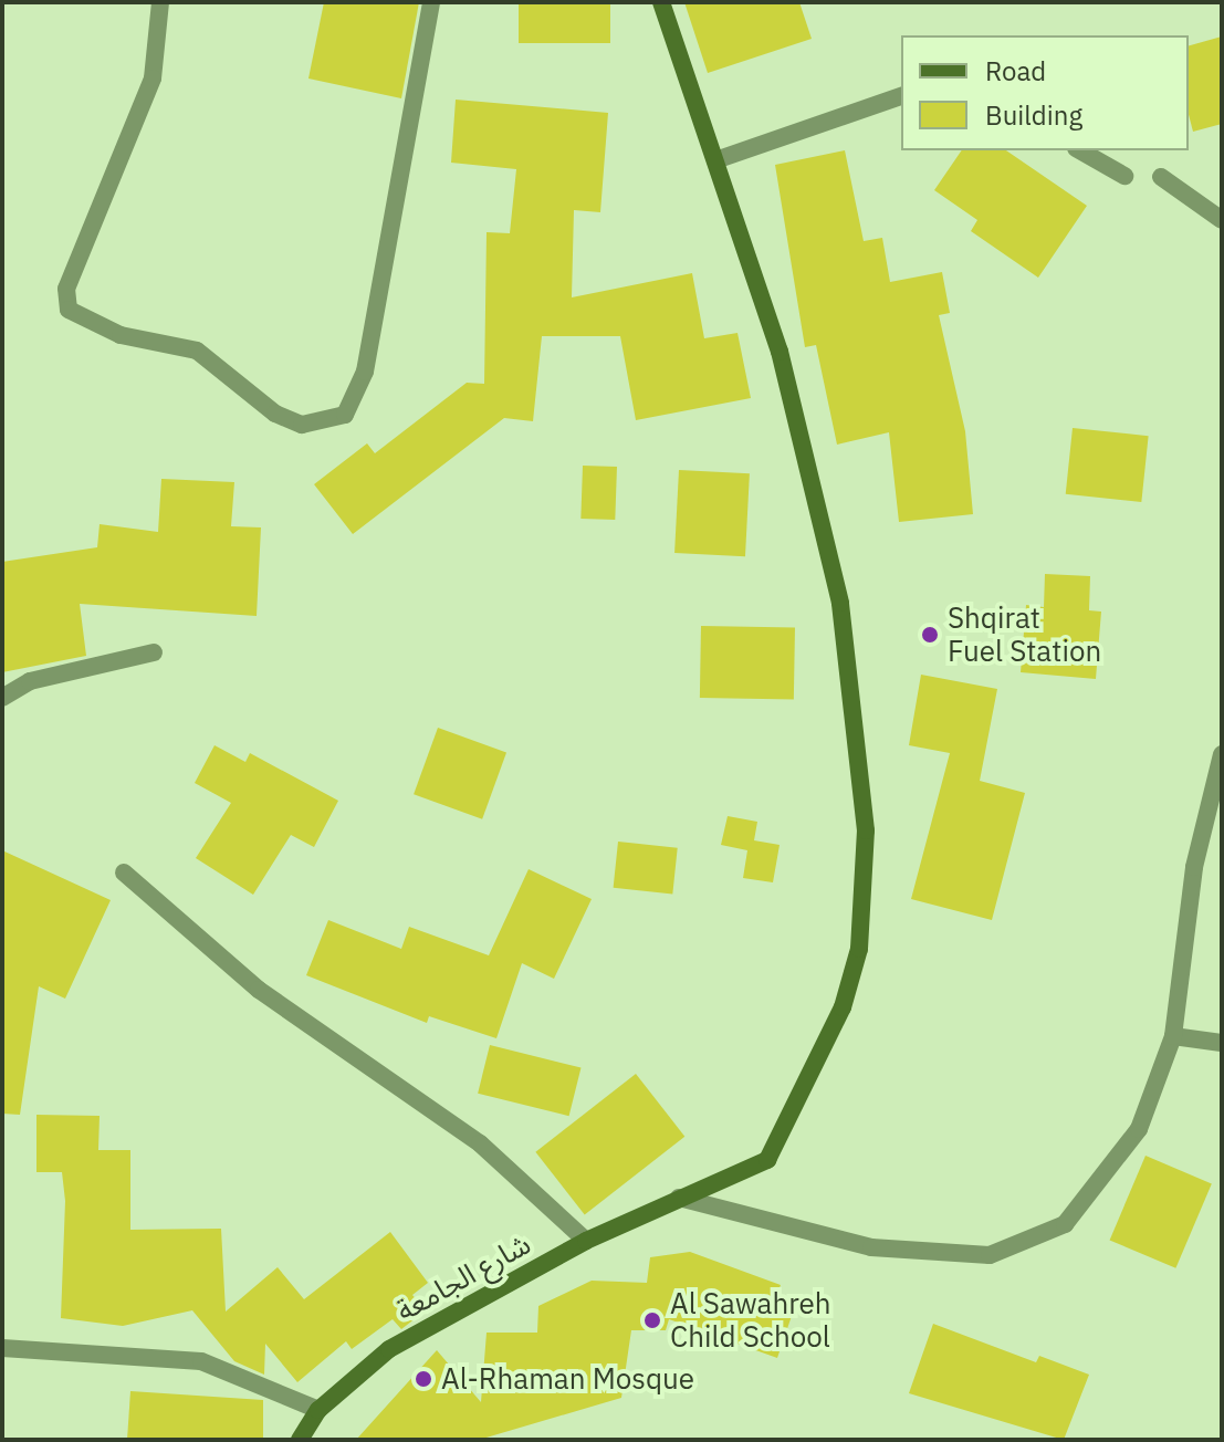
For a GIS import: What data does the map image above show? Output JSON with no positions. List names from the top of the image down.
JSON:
{
  "streets": {
    "main road": ["شارع الجامعة"]
  },
  "places": ["Shqirat Fuel Station", "Al Sawahreh Child School", "Al-Rhaman Mosque"],
  "legend": ["Road", "Building"]
}
